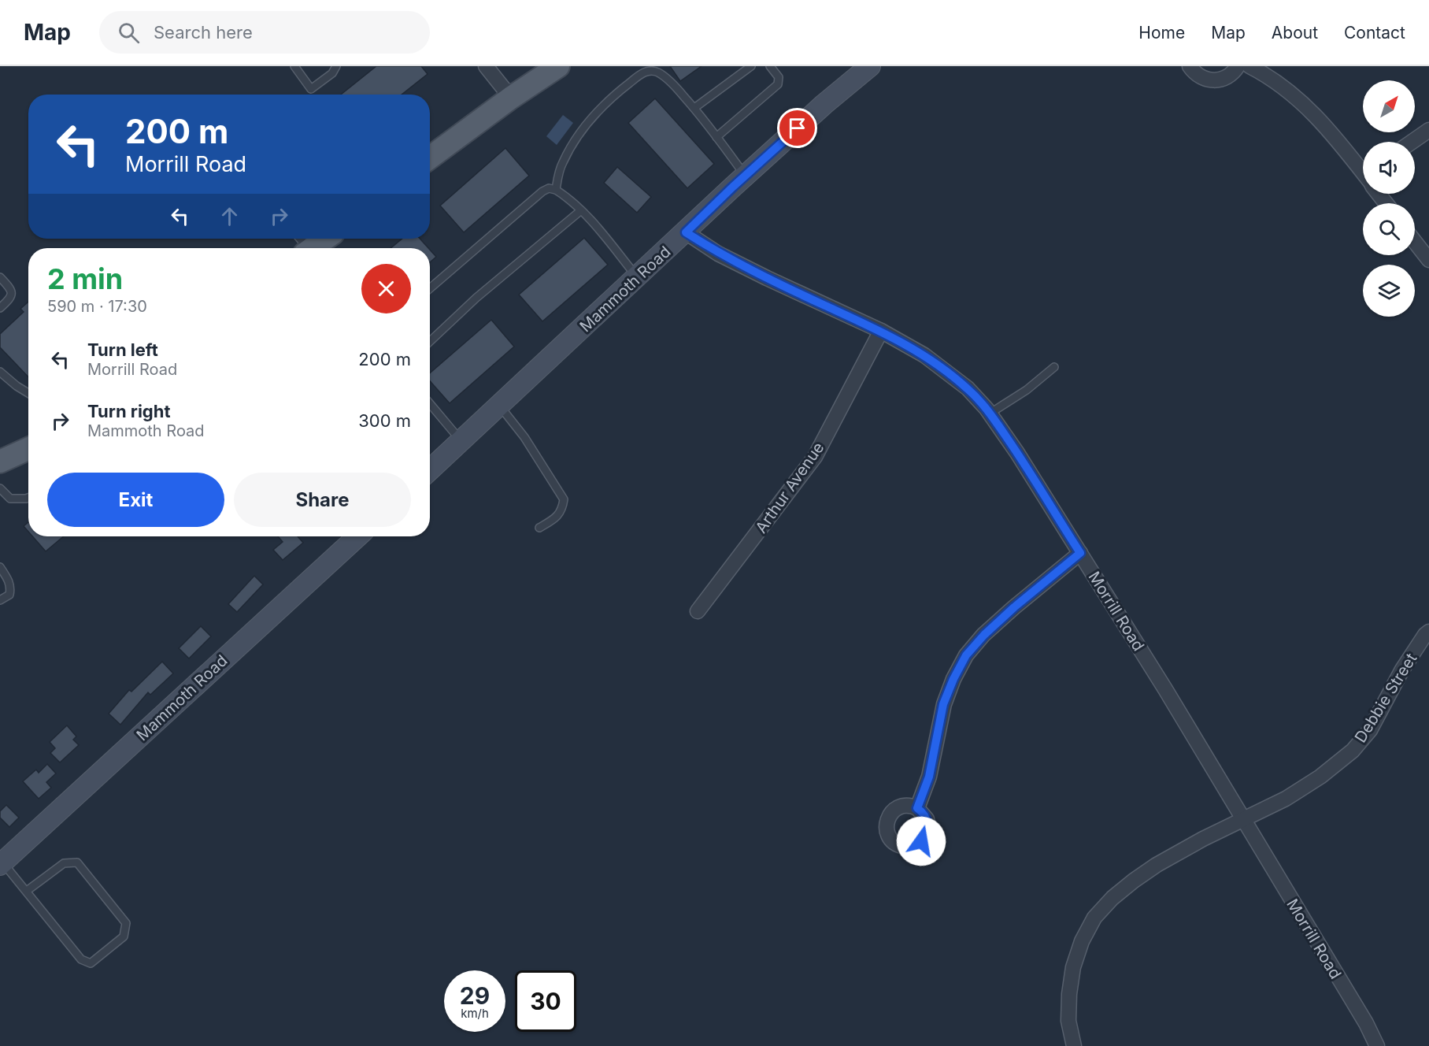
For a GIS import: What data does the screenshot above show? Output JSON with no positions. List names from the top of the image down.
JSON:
{
  "streets": {
    "main road": ["Mammoth Road"],
    "street": ["Arthur Avenue", "Morrill Road", "Debbie Street"]
  },
  "crossings": [
    ["Mammoth Road", "Morrill Road"],
    ["Arthur Avenue", "Morrill Road"],
    ["Morrill Road", "Debbie Street"]
  ],
  "north": "top right",
  "page": {
    "header": "Map",
    "search": "Search here",
    "nav": [
      "Home",
      "Map",
      "About",
      "Contact"
    ],
    "turn": ["200 m", "Morrill Road"],
    "heading": ["2 min", "590 m · 17:30"],
    "list": [
      {
        "name": "Turn left",
        "note": "Morrill Road",
        "value": "200 m"
      },
      {
        "name": "Turn right",
        "note": "Mammoth Road",
        "value": "300 m"
      }
    ],
    "buttons": ["Exit", "Share"],
    "speed": "29 km/h",
    "limit": "30"
  }
}
